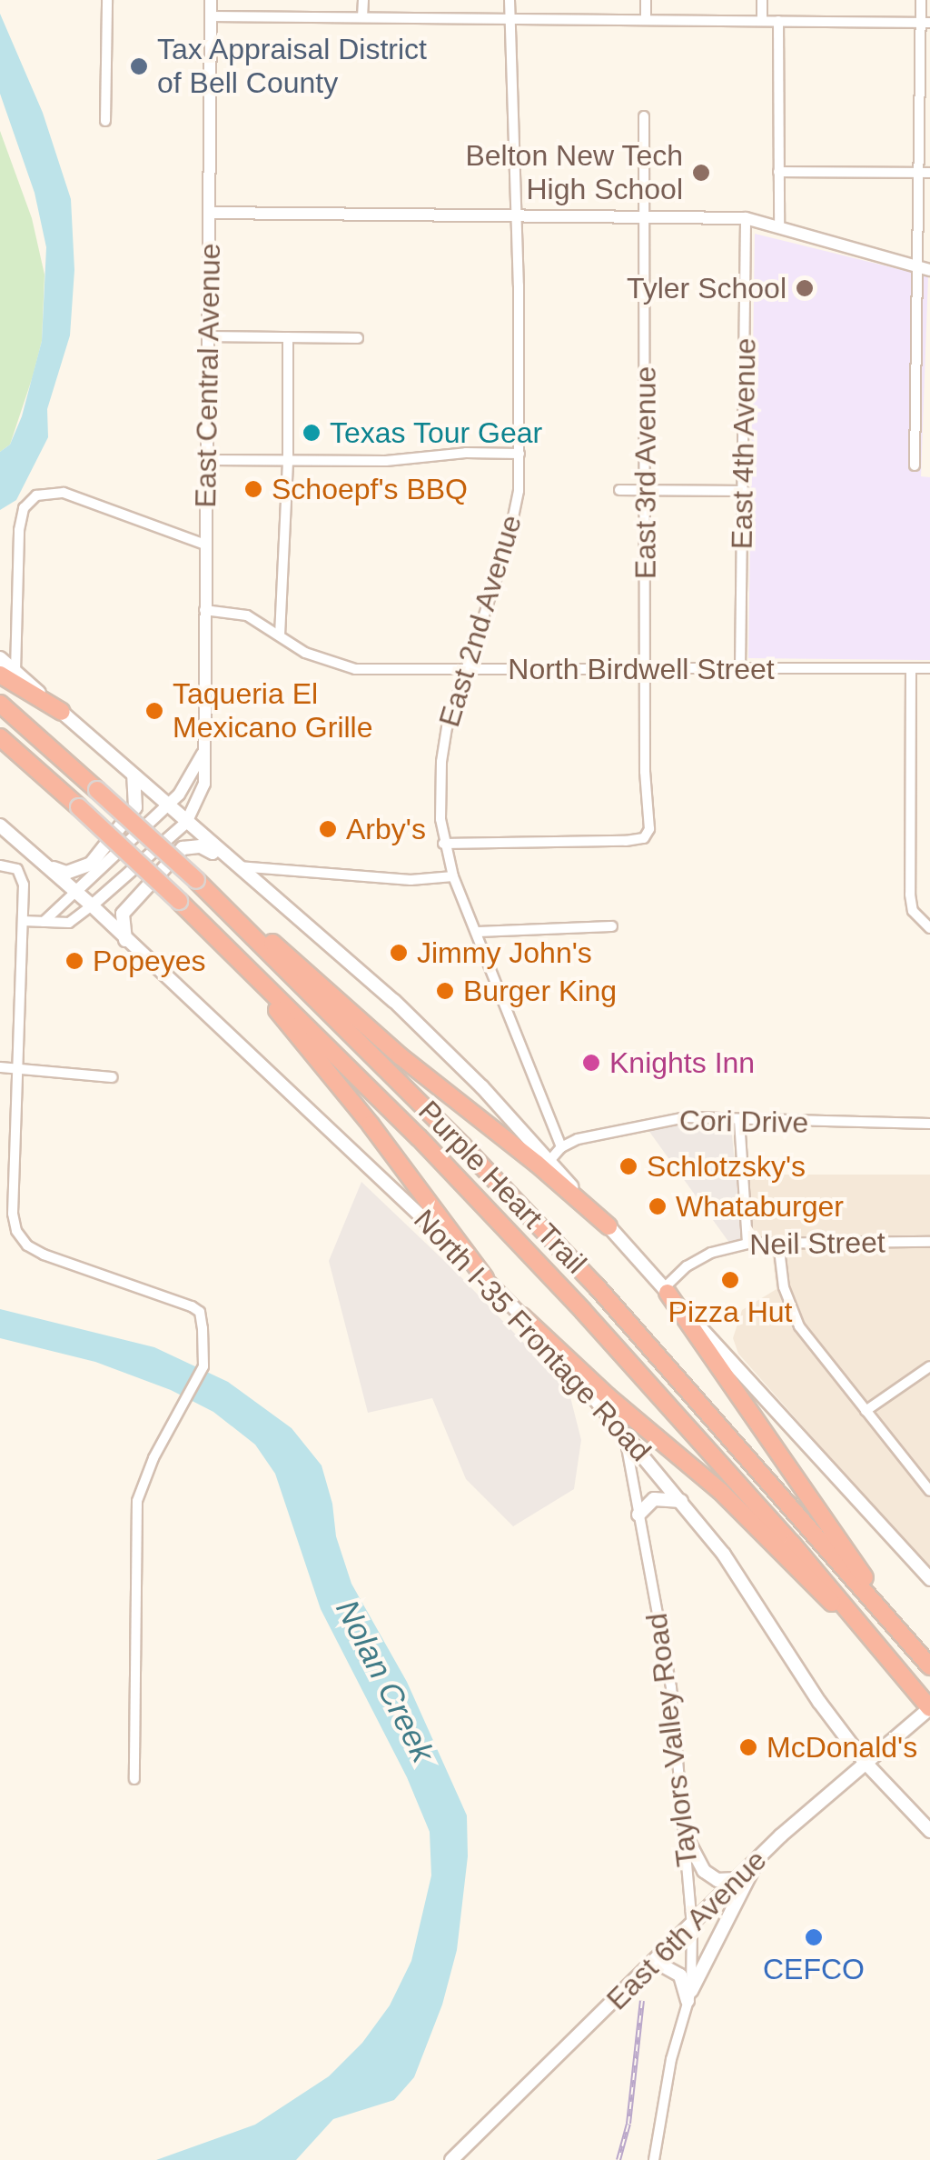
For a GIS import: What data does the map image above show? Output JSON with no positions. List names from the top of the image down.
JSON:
{
  "streets": {
    "highway": ["Purple Heart Trail"],
    "main road": ["North I-35 Frontage Road", "East 6th Avenue"],
    "street": [
      "East Central Avenue",
      "East 4th Avenue",
      "East 3rd Avenue",
      "East 2nd Avenue",
      "North Birdwell Street",
      "Cori Drive",
      "Neil Street",
      "Taylors Valley Road"
    ]
  },
  "crossings": [
    ["East Central Avenue", "North Birdwell Street"],
    ["East Central Avenue", "North I-35 Frontage Road"],
    ["East 4th Avenue", "North Birdwell Street"],
    ["East 3rd Avenue", "East 2nd Avenue"],
    ["East 3rd Avenue", "North Birdwell Street"],
    ["East 2nd Avenue", "North Birdwell Street"],
    ["East 2nd Avenue", "Cori Drive"],
    ["Purple Heart Trail", "East 6th Avenue"],
    ["North I-35 Frontage Road", "Taylors Valley Road"],
    ["North I-35 Frontage Road", "East 6th Avenue"],
    ["Taylors Valley Road", "East 6th Avenue"]
  ],
  "water": ["Nolan Creek"],
  "places": [
    "Tax Appraisal District of Bell County",
    "Belton New Tech High School",
    "Tyler School",
    "Texas Tour Gear",
    "Schoepf's BBQ",
    "Taqueria El Mexicano Grille",
    "Arby's",
    "Jimmy John's",
    "Popeyes",
    "Burger King",
    "Knights Inn",
    "Schlotzsky's",
    "Whataburger",
    "Pizza Hut",
    "McDonald's",
    "CEFCO"
  ]
}
